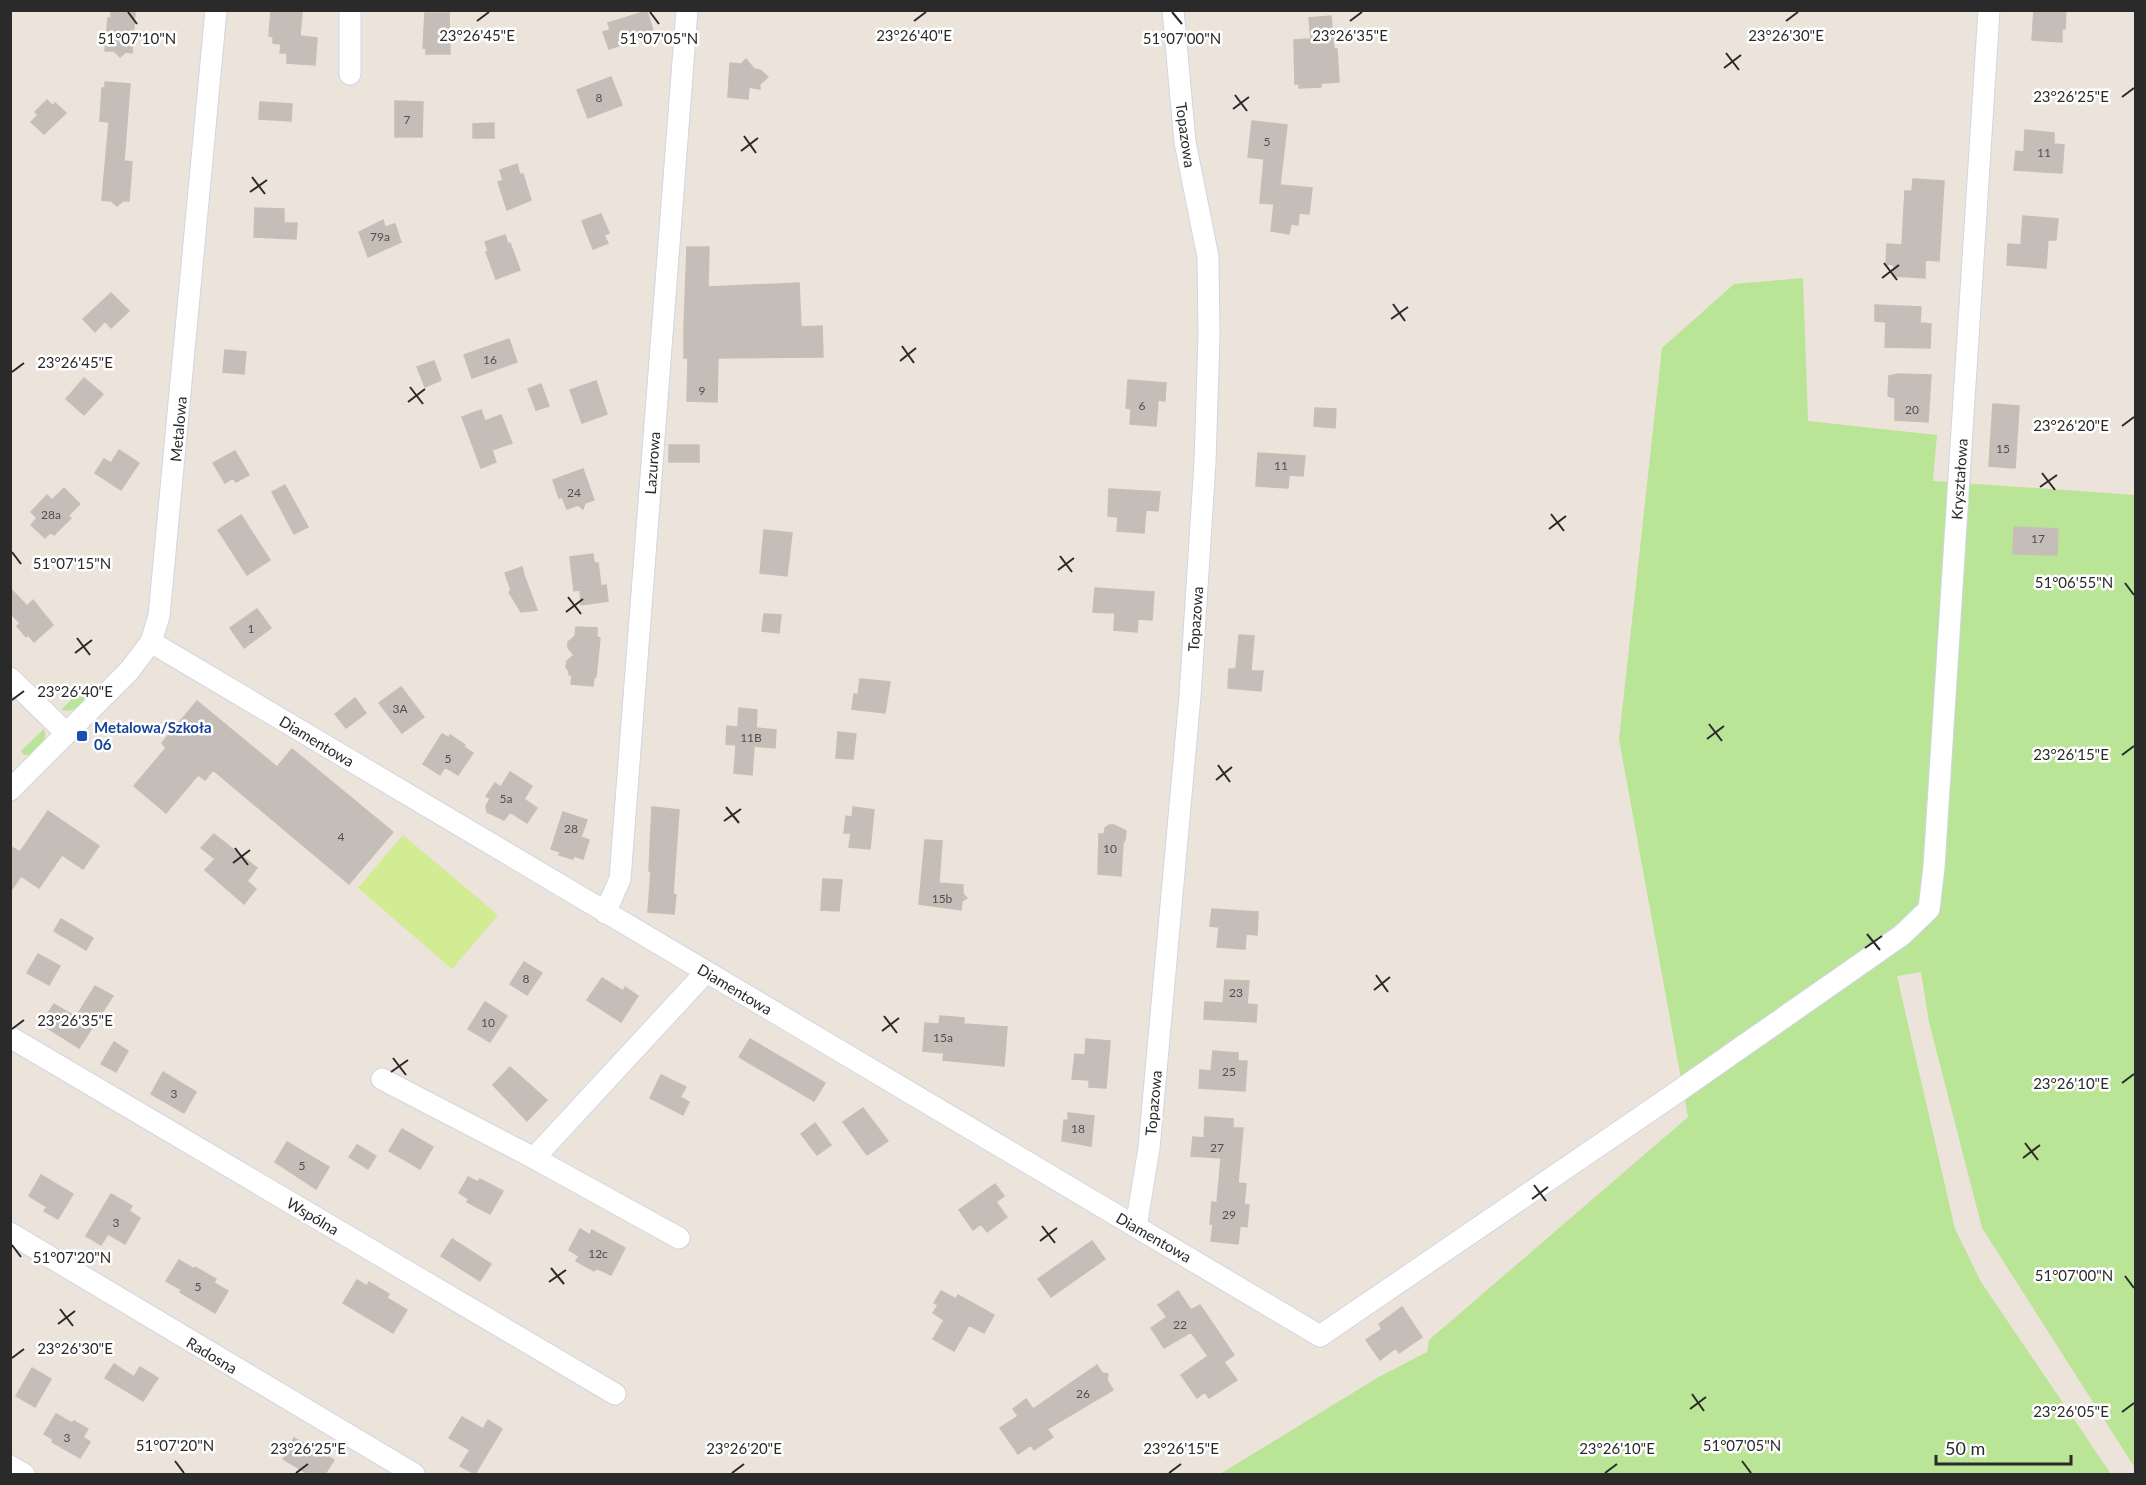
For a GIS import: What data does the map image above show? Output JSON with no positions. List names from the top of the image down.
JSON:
{
  "streets": {
    "street": [
      "Topazowa",
      "Metalowa",
      "Lazurowa",
      "Kryształowa",
      "Diamentowa",
      "Wspólna",
      "Radosna"
    ]
  },
  "crossings": [
    ["Topazowa", "Diamentowa"],
    ["Metalowa", "Diamentowa"],
    ["Lazurowa", "Diamentowa"],
    ["Kryształowa", "Diamentowa"]
  ],
  "places": {
    "transit": ["Metalowa/Szkoła 06"]
  },
  "house_numbers": [
    "8",
    "7",
    "5",
    "11",
    "79a",
    "16",
    "9",
    "6",
    "20",
    "15",
    "11",
    "24",
    "28a",
    "17",
    "1",
    "3A",
    "11B",
    "5",
    "5a",
    "28",
    "4",
    "10",
    "15b",
    "8",
    "23",
    "10",
    "15a",
    "25",
    "3",
    "18",
    "27",
    "5",
    "29",
    "3",
    "12c",
    "5",
    "22",
    "26",
    "3"
  ],
  "scale_bar": "50 m",
  "coordinates": [
    "23°26'45\"E",
    "23°26'40\"E",
    "23°26'35\"E",
    "23°26'30\"E",
    "51°07'10\"N",
    "51°07'05\"N",
    "51°07'00\"N",
    "23°26'25\"E",
    "23°26'20\"E",
    "51°07'15\"N",
    "51°06'55\"N",
    "23°26'15\"E",
    "23°26'10\"E",
    "51°07'20\"N",
    "23°26'05\"E"
  ]
}
